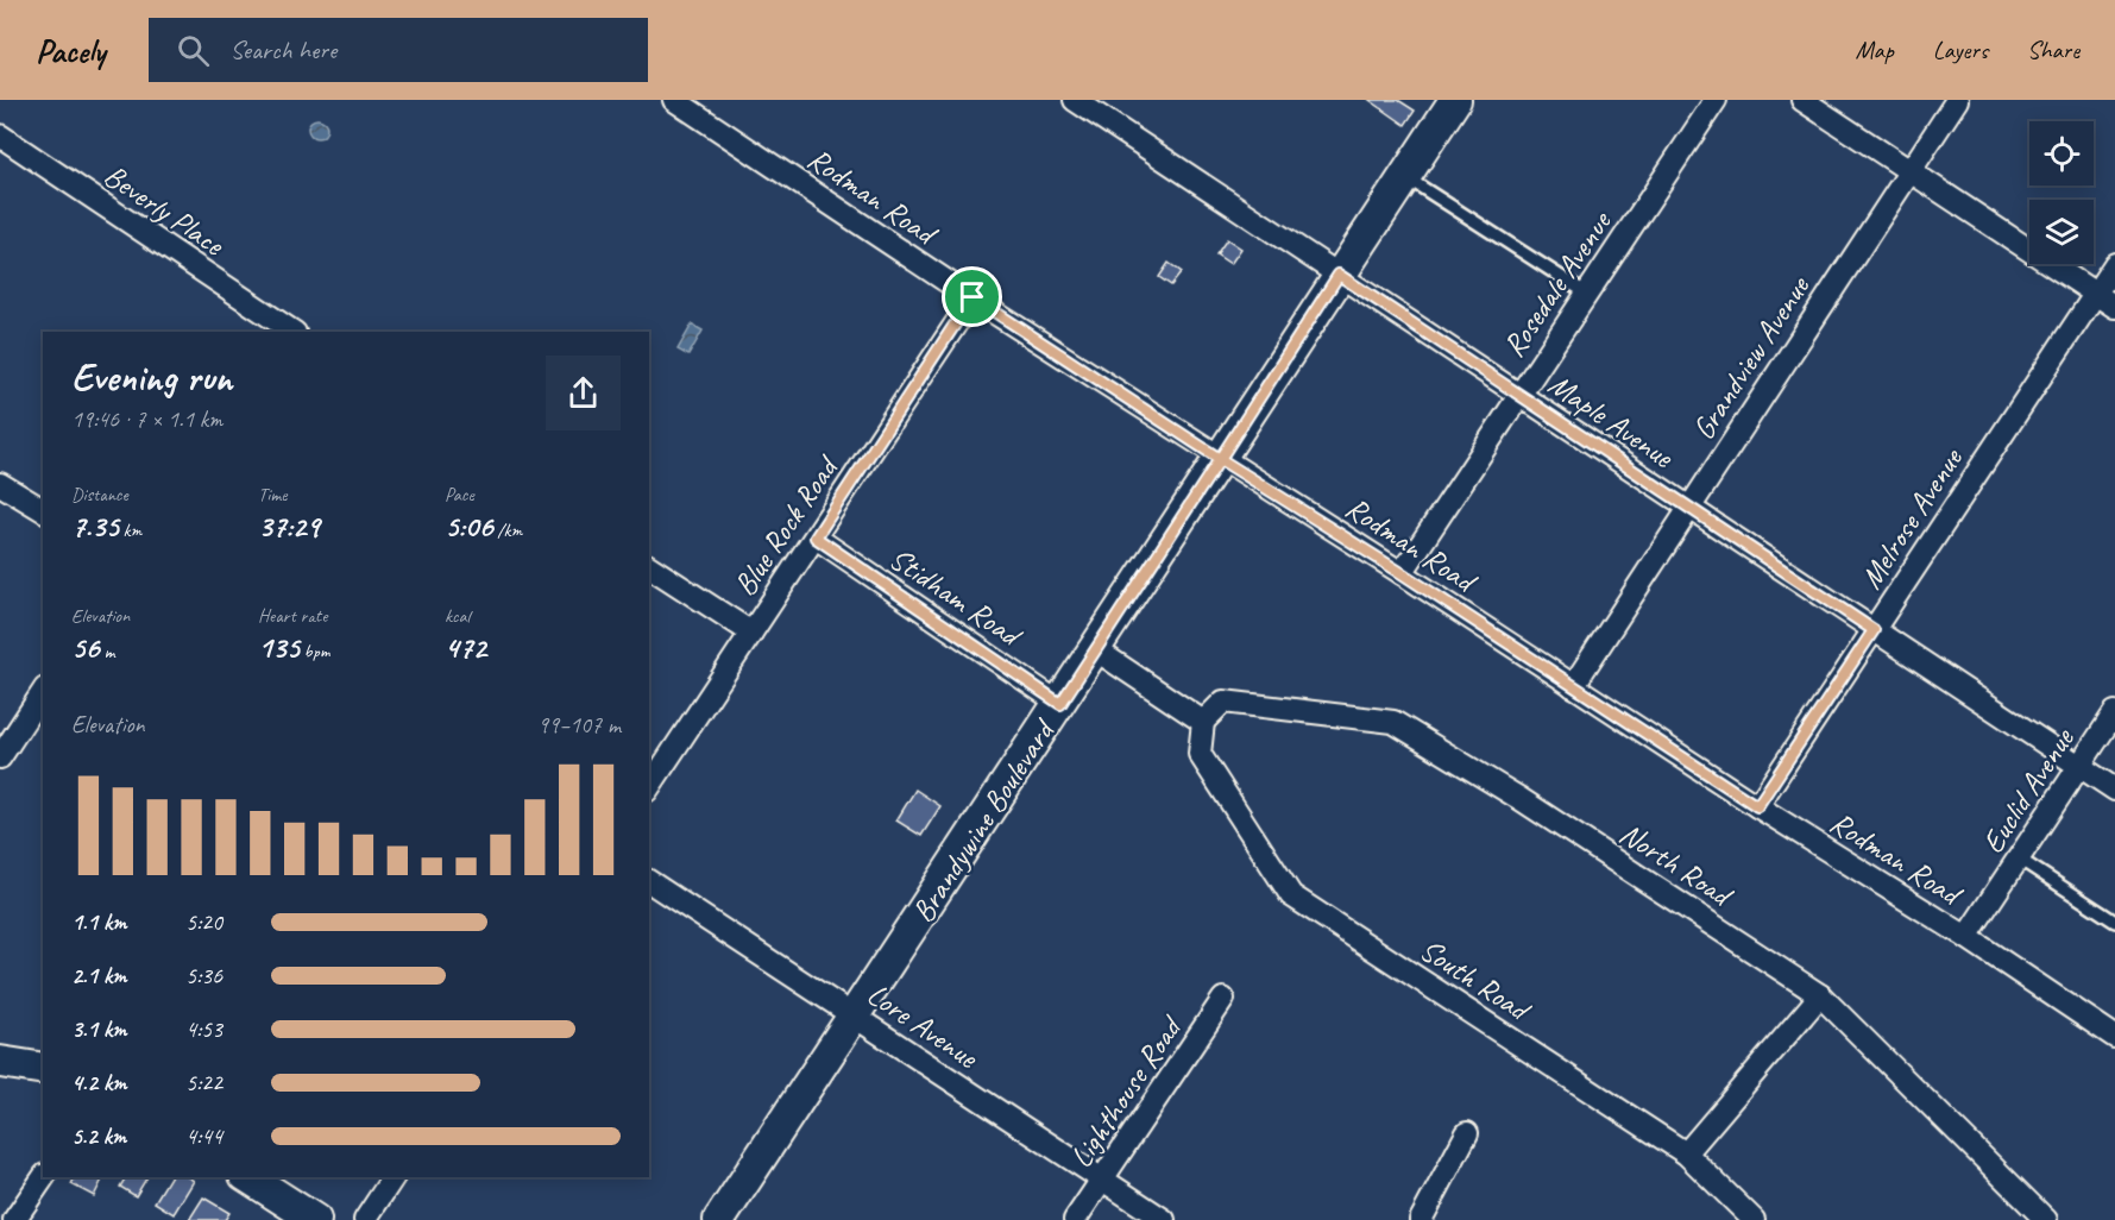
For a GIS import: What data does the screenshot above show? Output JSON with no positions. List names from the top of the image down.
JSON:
{
  "streets": {
    "street": [
      "Rodman Road",
      "Beverly Place",
      "Rosedale Avenue",
      "Grandview Avenue",
      "Maple Avenue",
      "Melrose Avenue",
      "Blue Rock Road",
      "Stidham Road",
      "Euclid Avenue",
      "Brandywine Boulevard",
      "North Road",
      "South Road",
      "Lore Avenue",
      "Lighthouse Road"
    ]
  },
  "crossings": [
    ["Rodman Road", "Rosedale Avenue"],
    ["Rodman Road", "Grandview Avenue"],
    ["Rodman Road", "Melrose Avenue"],
    ["Rodman Road", "Blue Rock Road"],
    ["Rodman Road", "Euclid Avenue"],
    ["Rodman Road", "Brandywine Boulevard"],
    ["Rosedale Avenue", "Maple Avenue"],
    ["Grandview Avenue", "Maple Avenue"],
    ["Maple Avenue", "Melrose Avenue"],
    ["Maple Avenue", "Euclid Avenue"],
    ["Maple Avenue", "Brandywine Boulevard"],
    ["Blue Rock Road", "Stidham Road"],
    ["Stidham Road", "Brandywine Boulevard"],
    ["Brandywine Boulevard", "Lore Avenue"],
    ["North Road", "South Road"],
    ["Lore Avenue", "Lighthouse Road"]
  ],
  "page": {
    "header": "Pacely",
    "search": "Search here",
    "nav": ["Map", "Layers", "Share"],
    "heading": ["Evening run", "19:46 · 7 × 1.1 km"],
    "stats": [
      ["Distance", "7.35 km"],
      ["Time", "37:29"],
      ["Pace", "5:06 /km"],
      ["Elevation", "56 m"],
      ["Heart rate", "135 bpm"],
      ["kcal", "472"]
    ],
    "chart": ["Elevation", "99–107 m"],
    "list": [
      {
        "name": "1.1 km",
        "note": "5:20"
      },
      {
        "name": "2.1 km",
        "note": "5:36"
      },
      {
        "name": "3.1 km",
        "note": "4:53"
      },
      {
        "name": "4.2 km",
        "note": "5:22"
      },
      {
        "name": "5.2 km",
        "note": "4:44"
      }
    ]
  }
}
